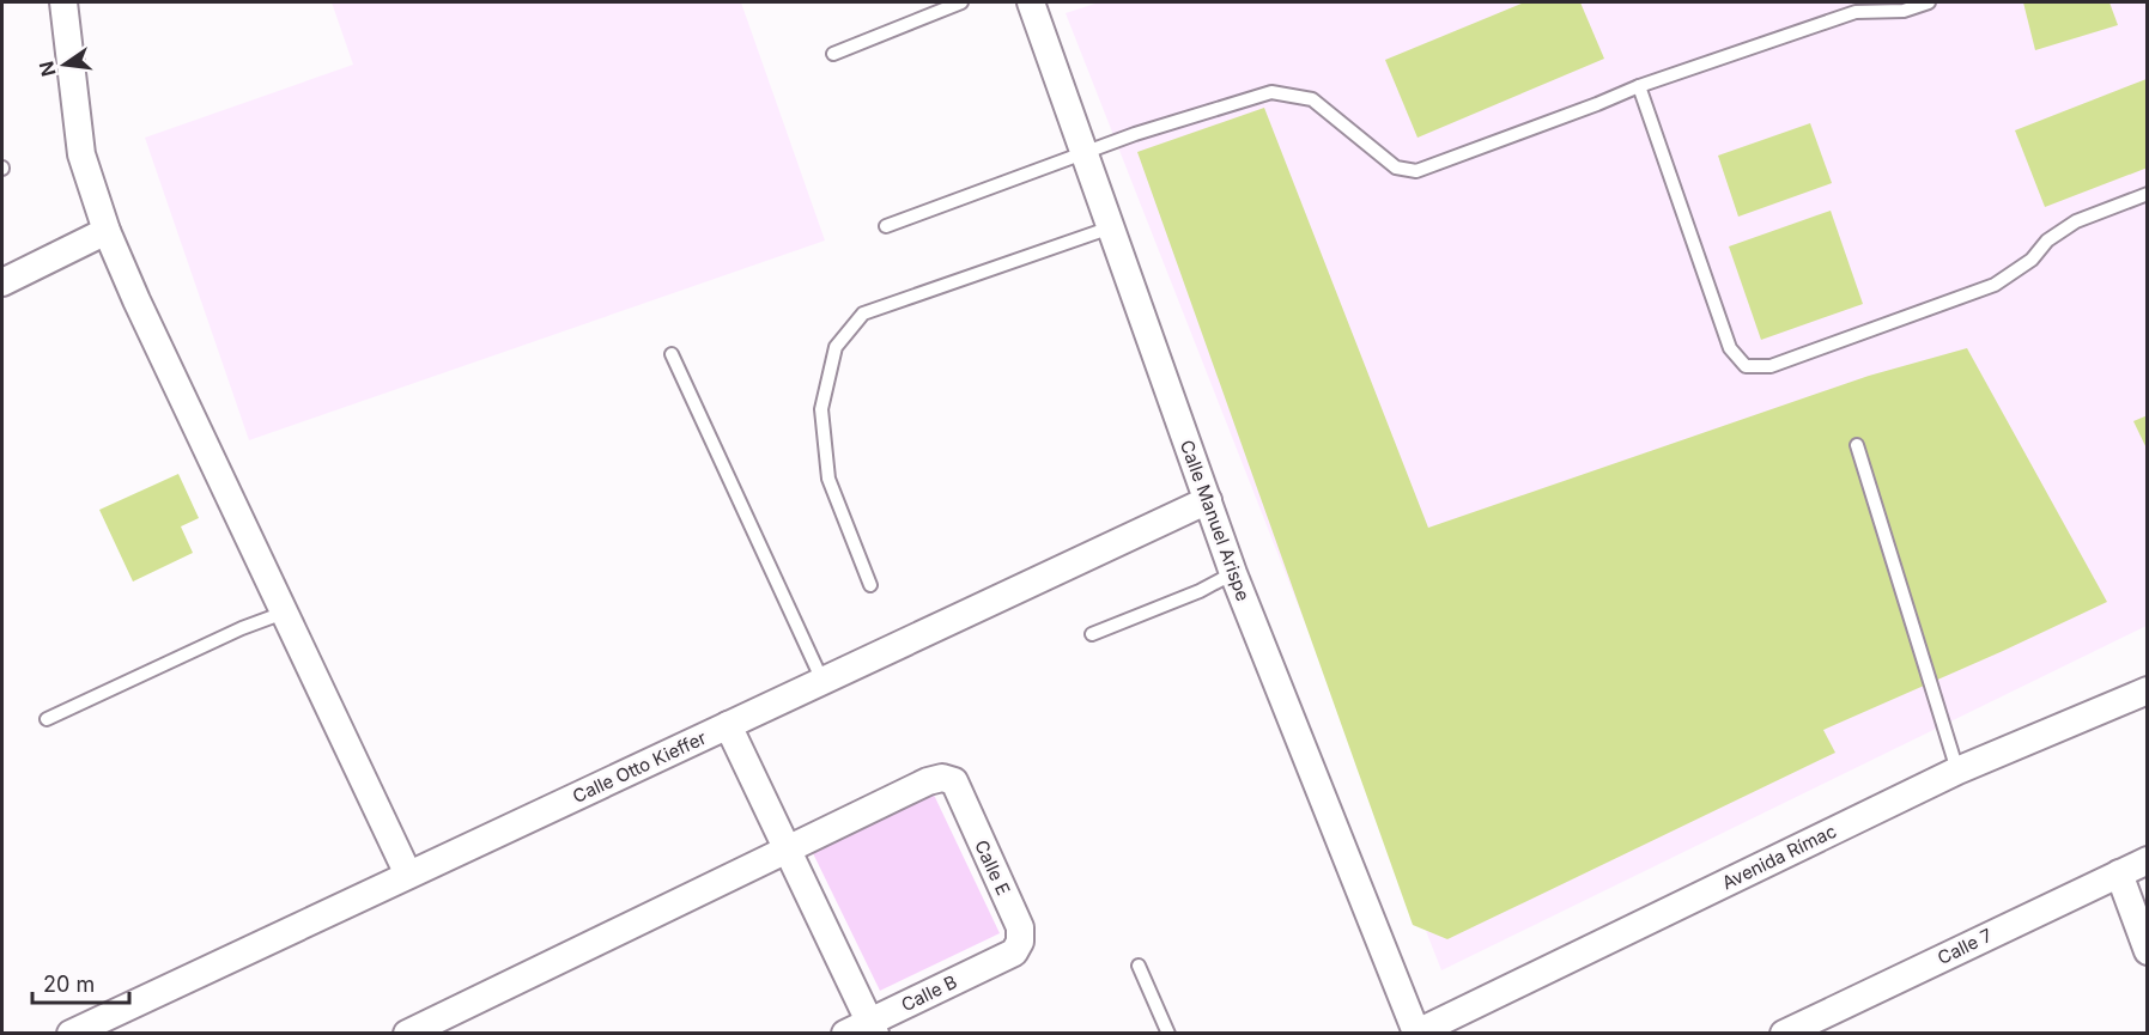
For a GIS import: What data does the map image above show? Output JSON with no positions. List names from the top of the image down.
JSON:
{
  "streets": {
    "street": [
      "Calle Manuel Arispe",
      "Calle Otto Kieffer",
      "Avenida Rímac",
      "Calle E",
      "Calle 7",
      "Calle B"
    ]
  },
  "crossings": [
    ["Calle Manuel Arispe", "Calle Otto Kieffer"],
    ["Calle Manuel Arispe", "Avenida Rímac"],
    ["Calle E", "Calle B"]
  ],
  "scale_bar": "20 m",
  "north": "left"
}
